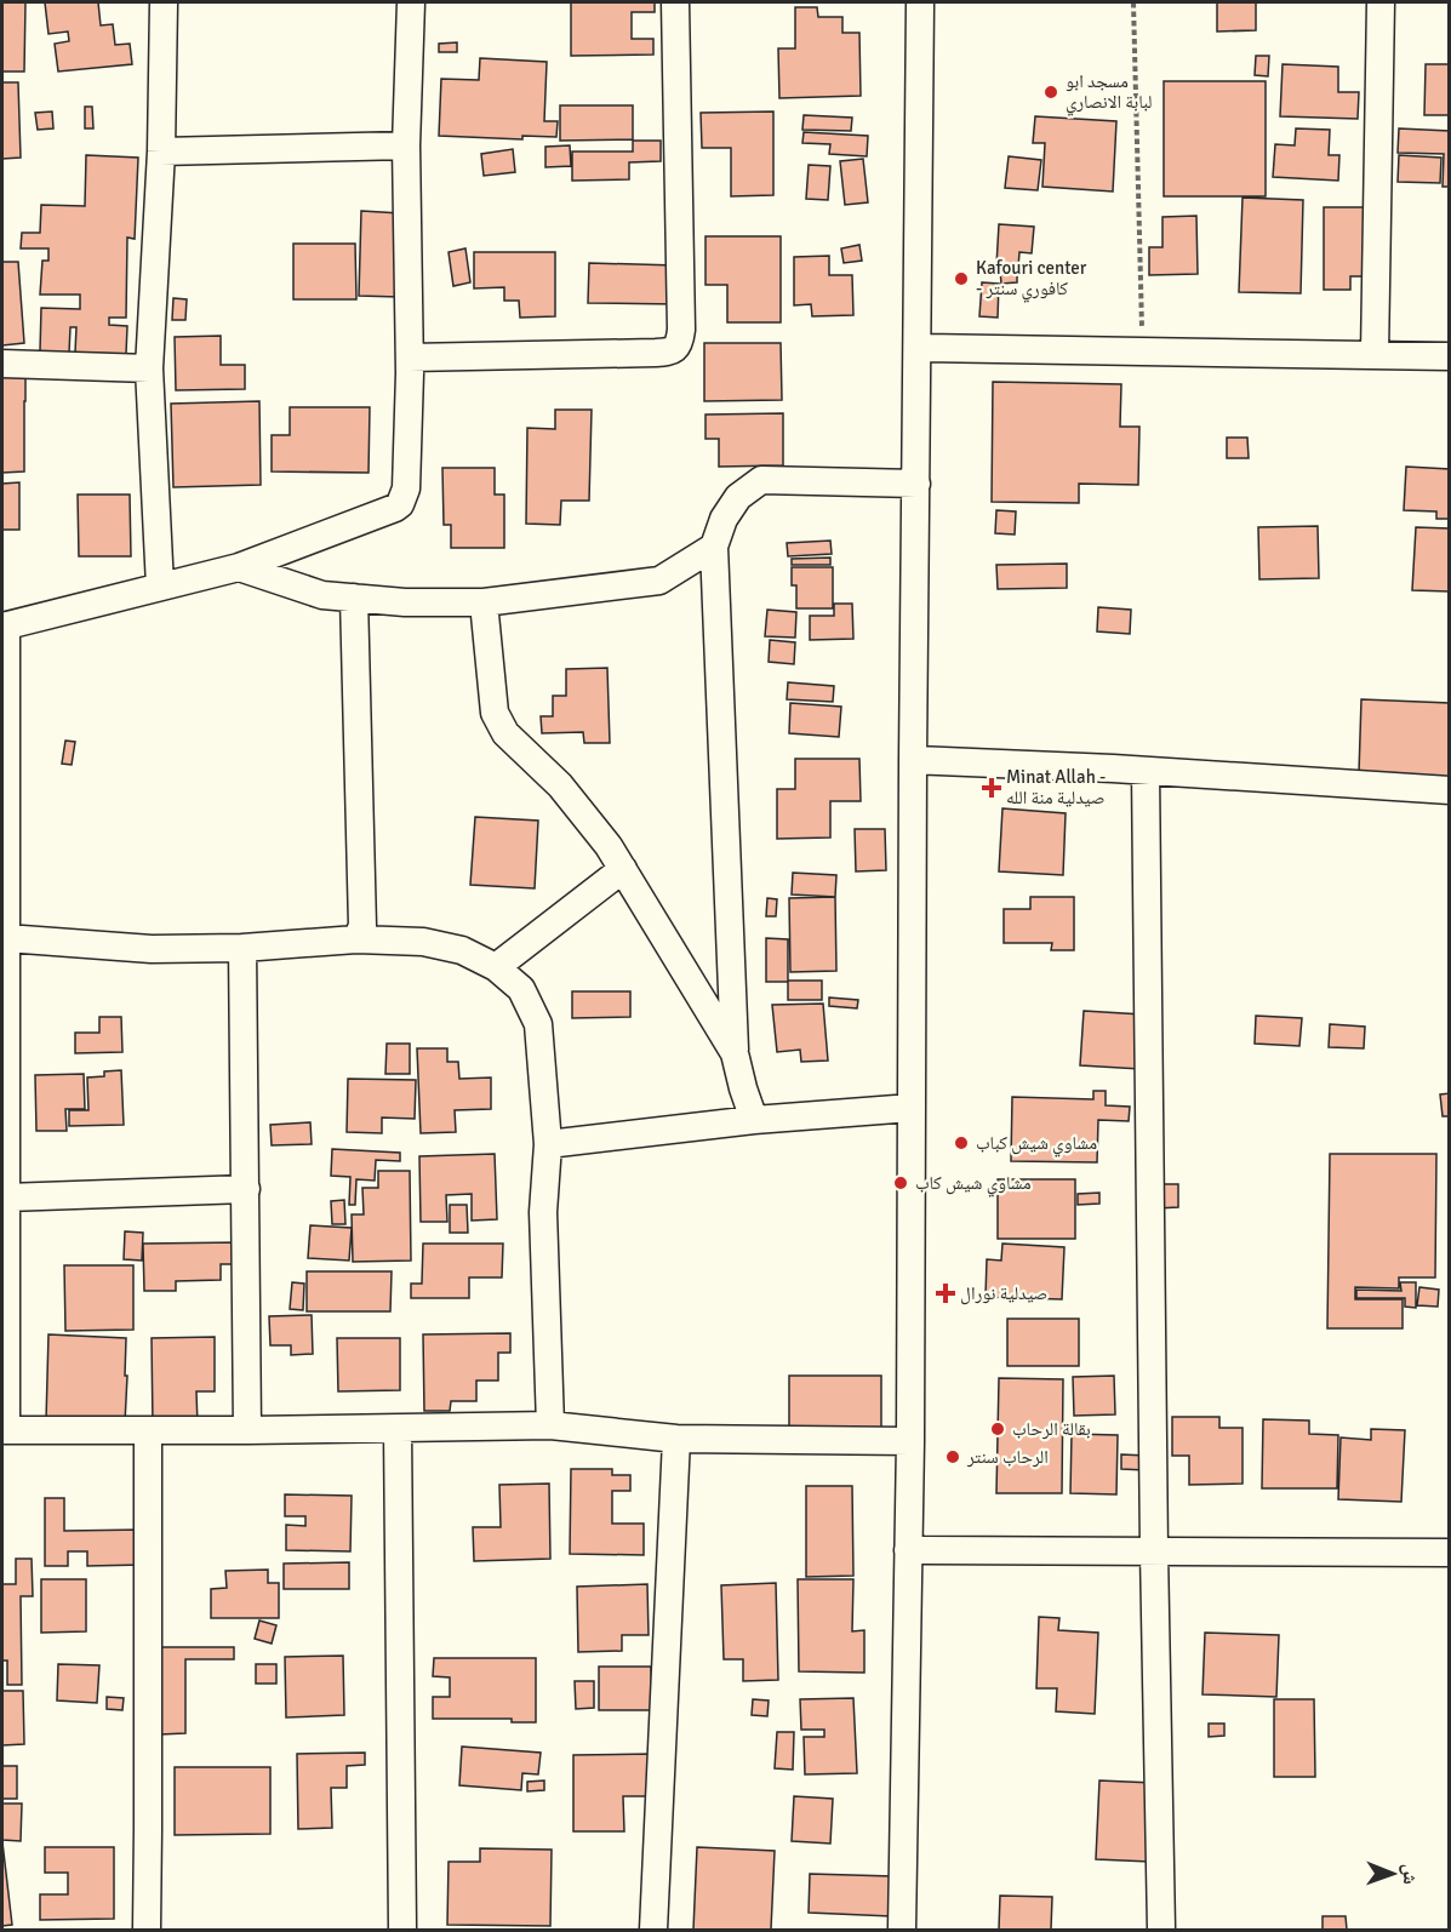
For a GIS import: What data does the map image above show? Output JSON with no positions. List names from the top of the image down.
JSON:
{
  "places": {
    "other": [
      "مسجد ابو لبابة الانصاري",
      "Kafouri center - كافوري سنتر",
      "مشاوي شيش كباب",
      "مشاوي شيش كاب",
      "بقالة الرحاب",
      "الرحاب سنتر"
    ],
    "health": ["Minat Allah - صيدلية منة الله", "صيدلية نورال"]
  },
  "north": "right"
}
